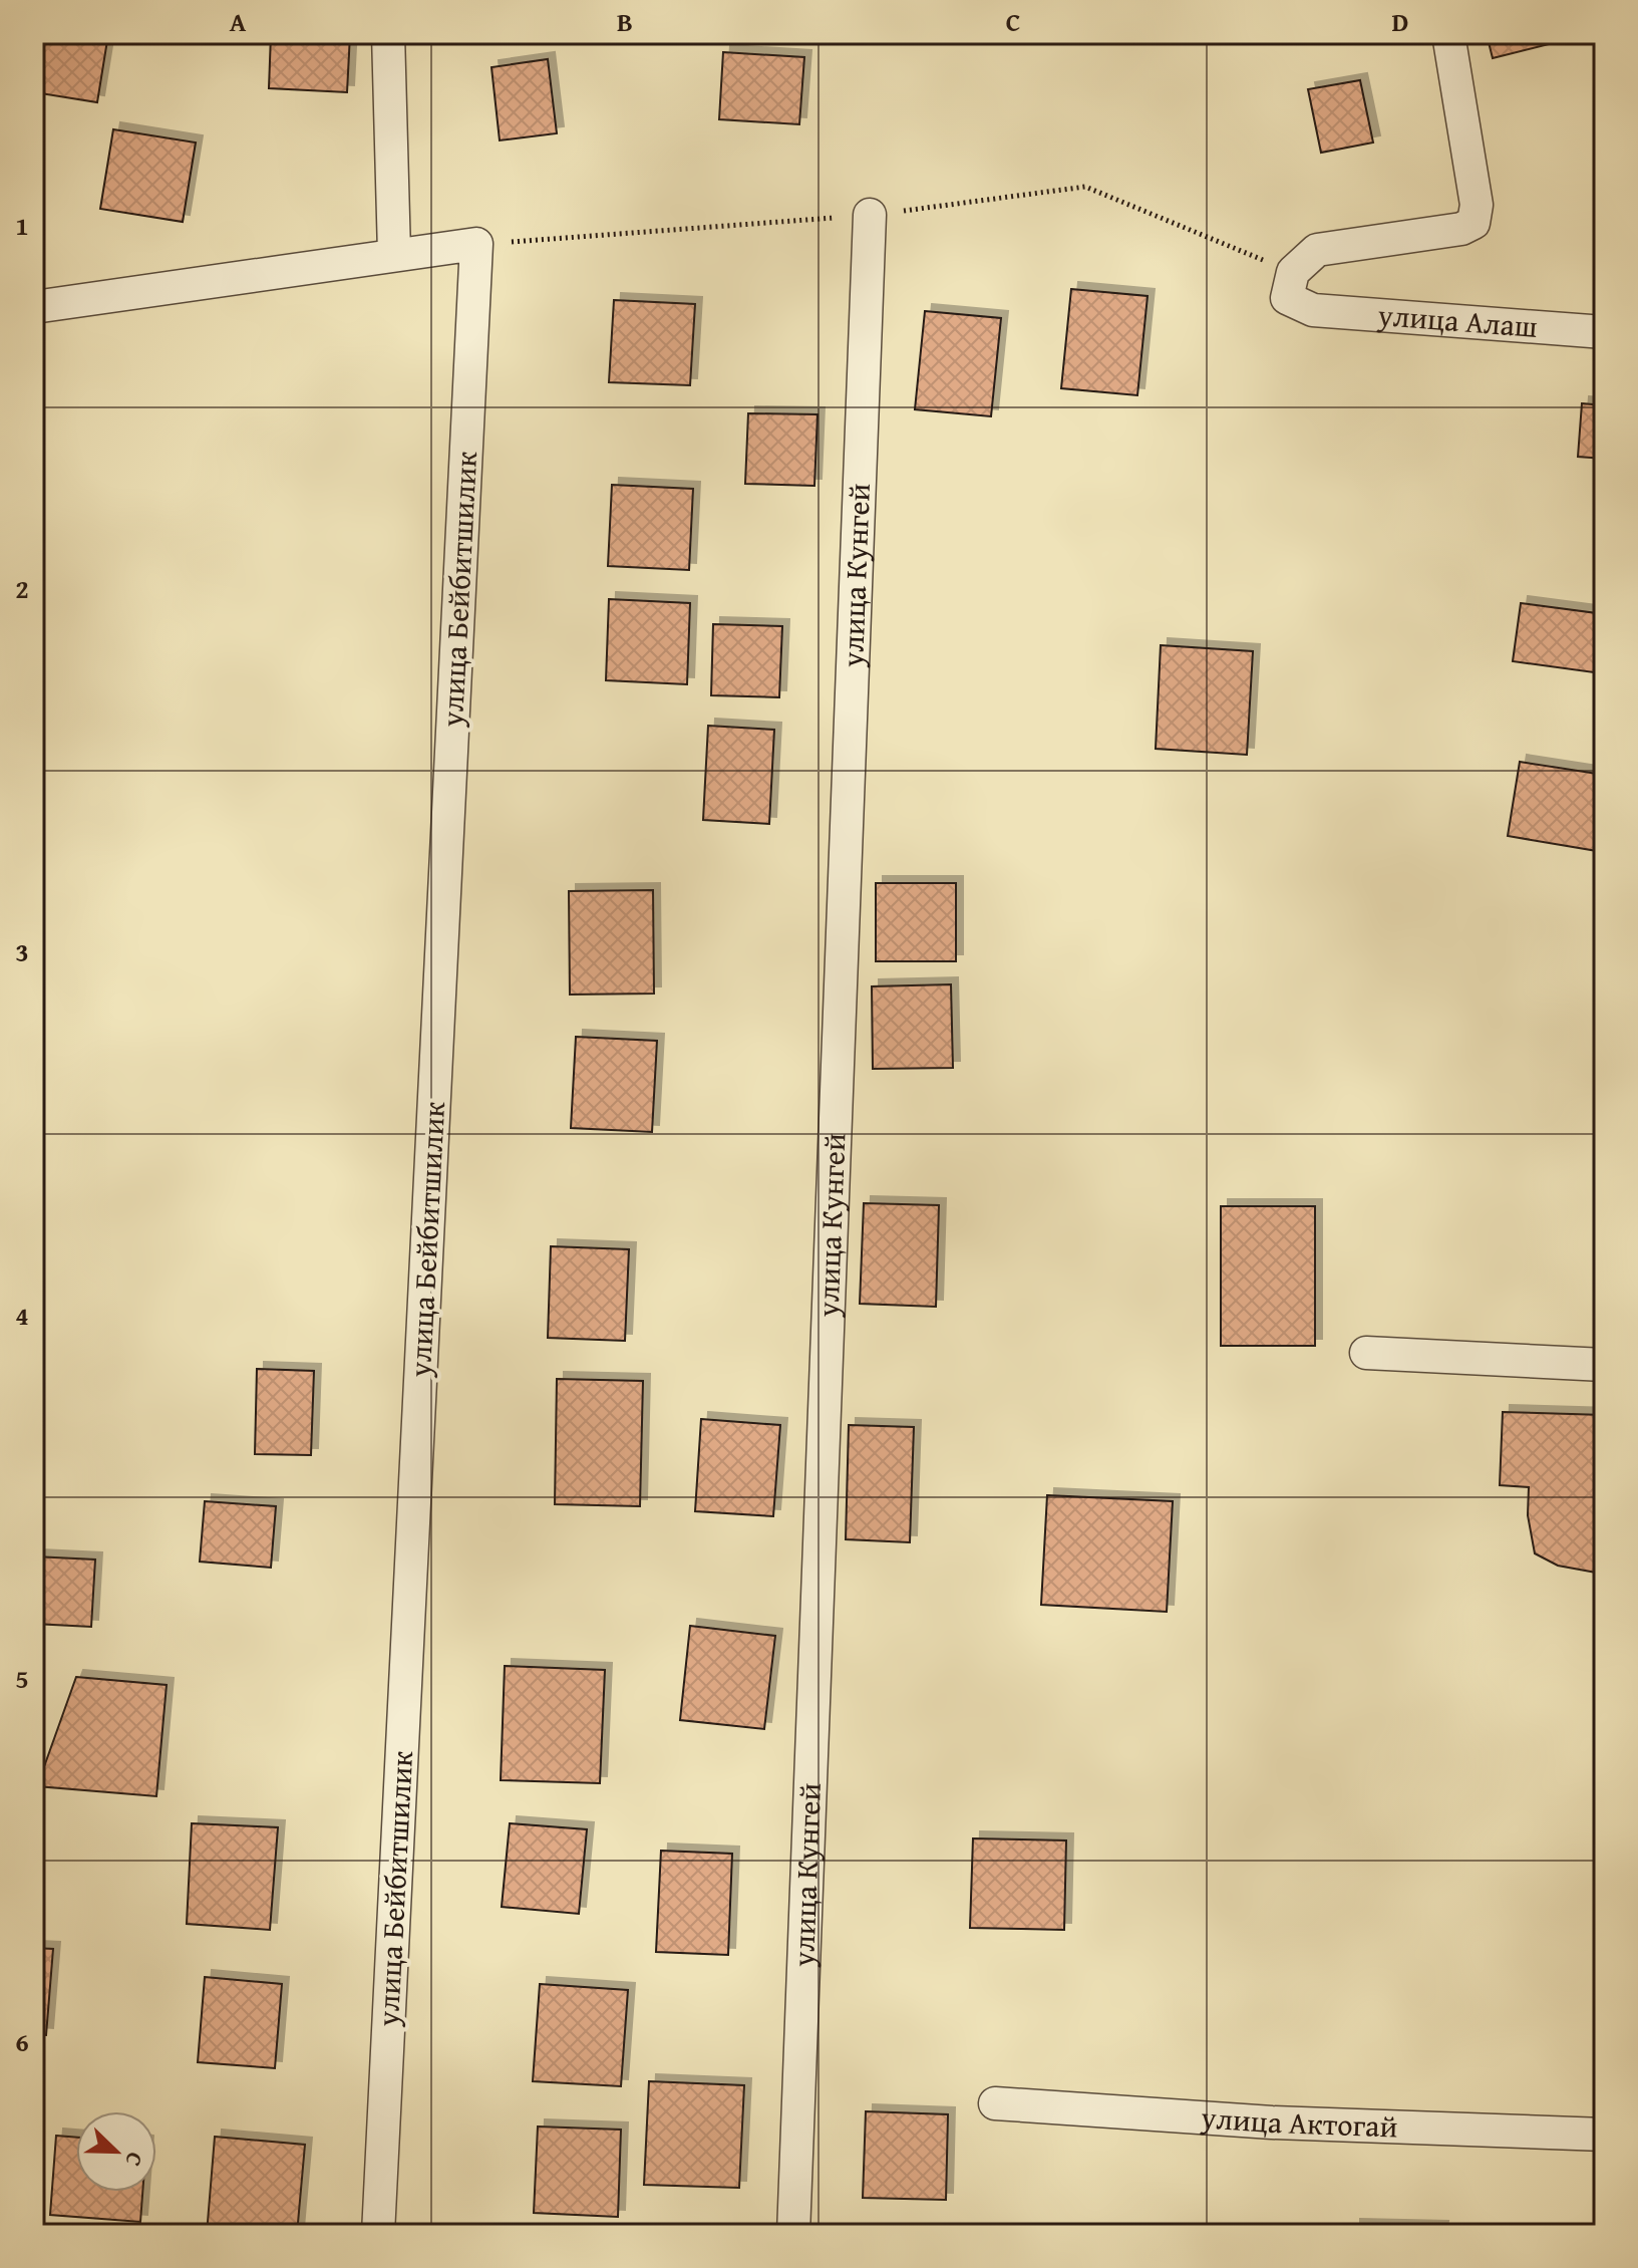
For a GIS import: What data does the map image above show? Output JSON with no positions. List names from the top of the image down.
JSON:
{
  "streets": {
    "street": [
      "улица Алаш",
      "улица Кунгей",
      "улица Бейбитшилик",
      "улица Актогай"
    ]
  },
  "north": "bottom right",
  "grid": {
    "columns": [
      "A",
      "B",
      "C",
      "D"
    ],
    "rows": [
      "1",
      "2",
      "3",
      "4",
      "5",
      "6"
    ]
  }
}
